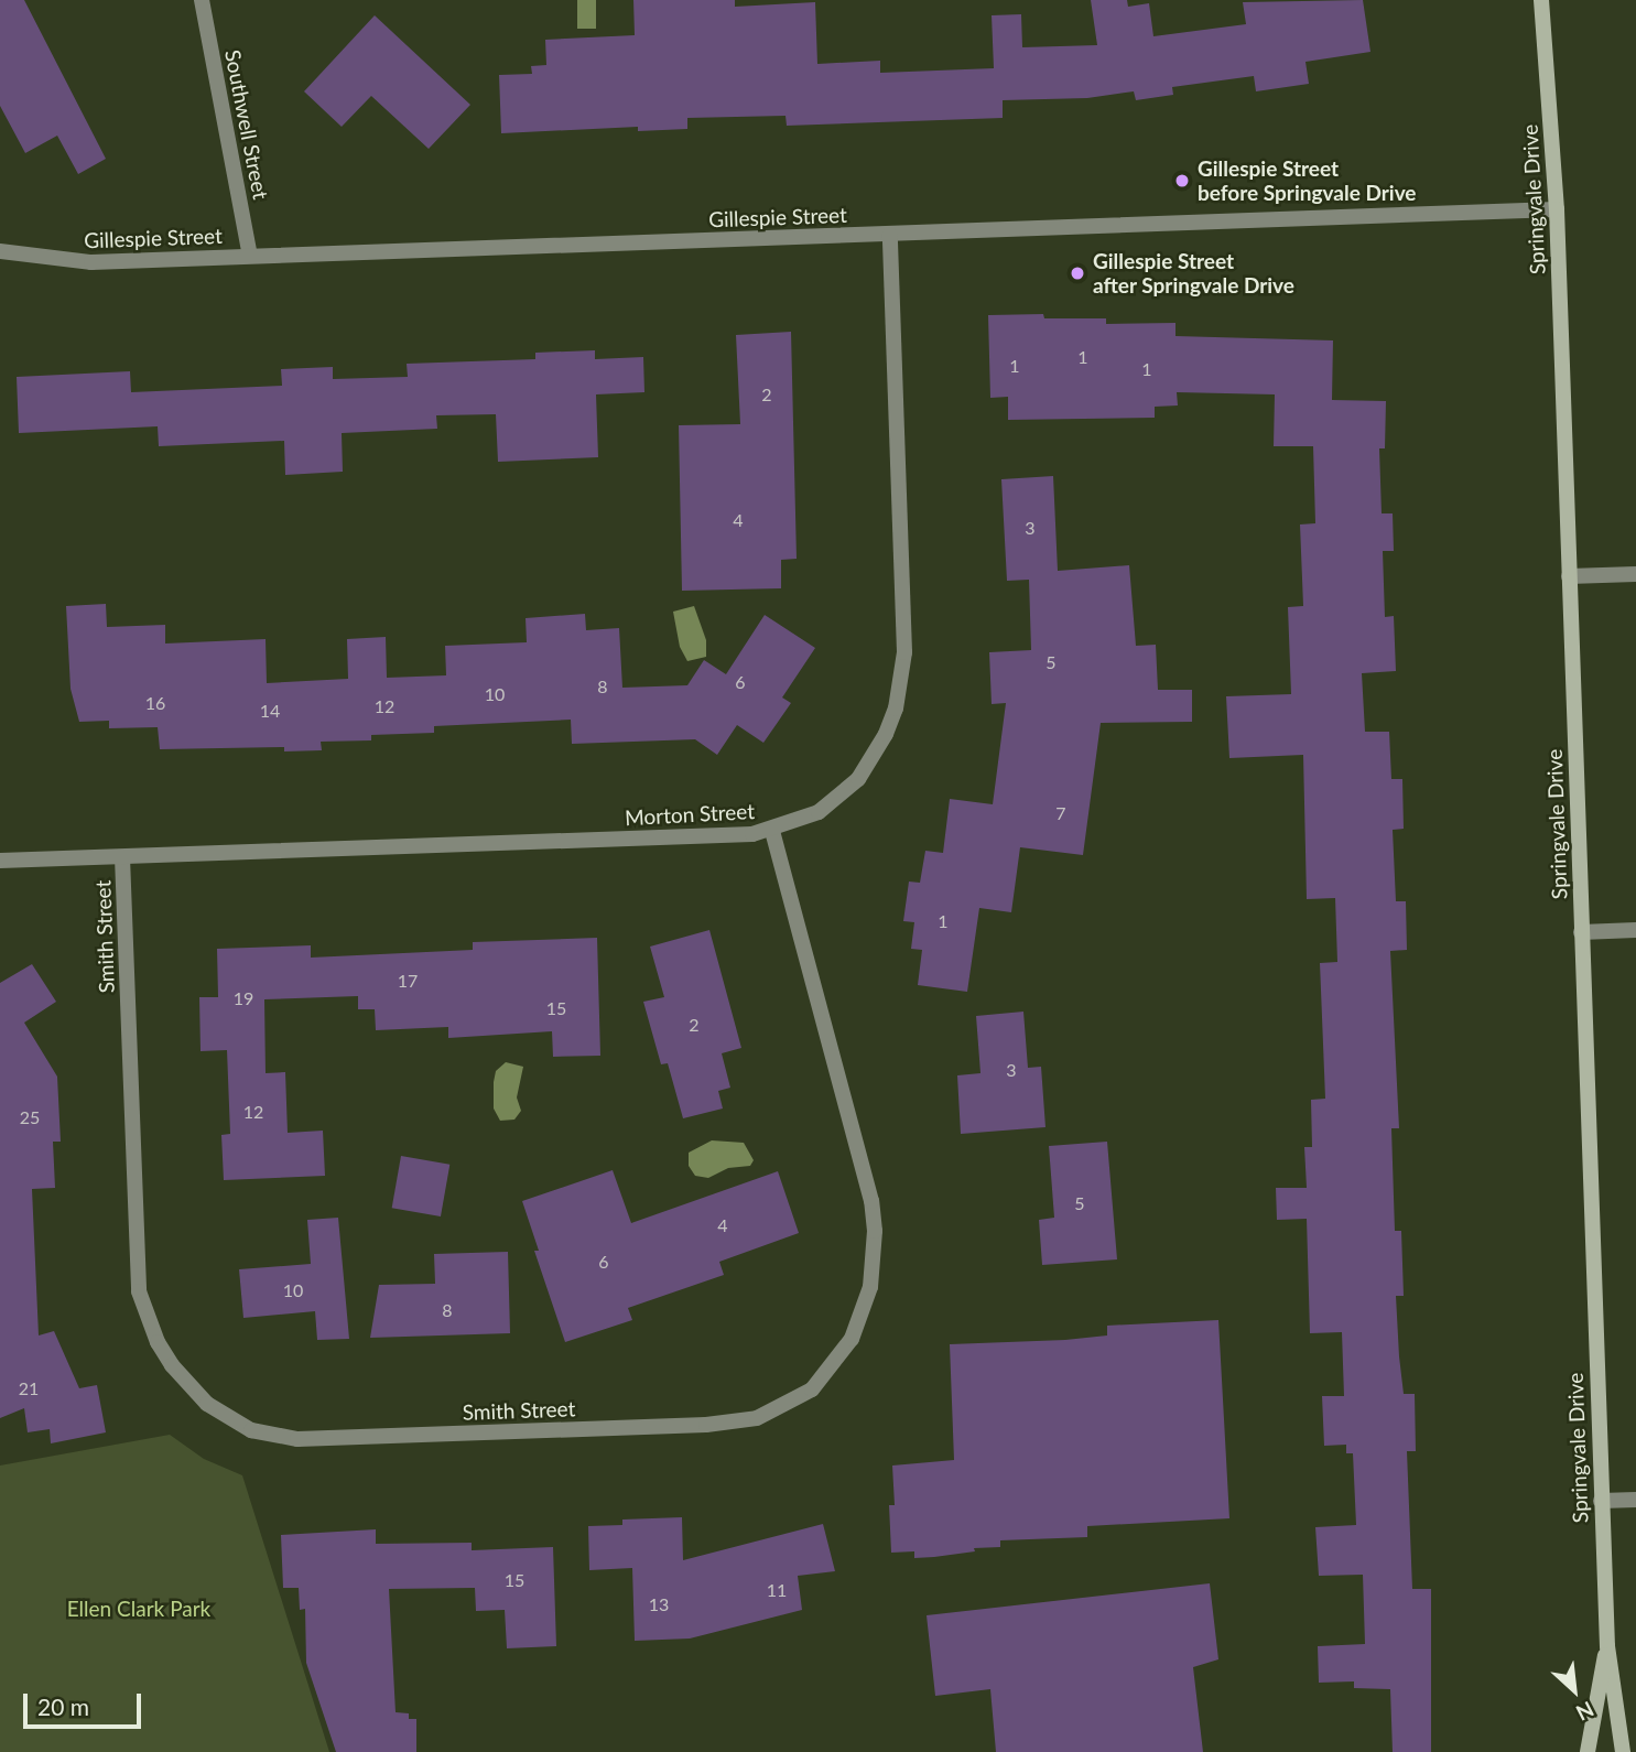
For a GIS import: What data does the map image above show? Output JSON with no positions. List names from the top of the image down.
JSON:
{
  "streets": {
    "main road": ["Springvale Drive"],
    "street": [
      "Southwell Street",
      "Gillespie Street",
      "Morton Street",
      "Smith Street"
    ]
  },
  "crossings": [
    ["Southwell Street", "Gillespie Street"],
    ["Springvale Drive", "Gillespie Street"],
    ["Gillespie Street", "Morton Street"],
    ["Morton Street", "Smith Street"]
  ],
  "parks": ["Ellen Clark Park"],
  "places": ["Gillespie Street before Springvale Drive", "Gillespie Street after Springvale Drive"],
  "house_numbers": [
    "1",
    "1",
    "1",
    "2",
    "4",
    "3",
    "5",
    "6",
    "8",
    "10",
    "16",
    "12",
    "14",
    "7",
    "1",
    "17",
    "19",
    "15",
    "2",
    "3",
    "12",
    "25",
    "5",
    "4",
    "6",
    "10",
    "8",
    "21",
    "15",
    "11",
    "13"
  ],
  "scale_bar": "20 m",
  "north": "bottom right"
}
